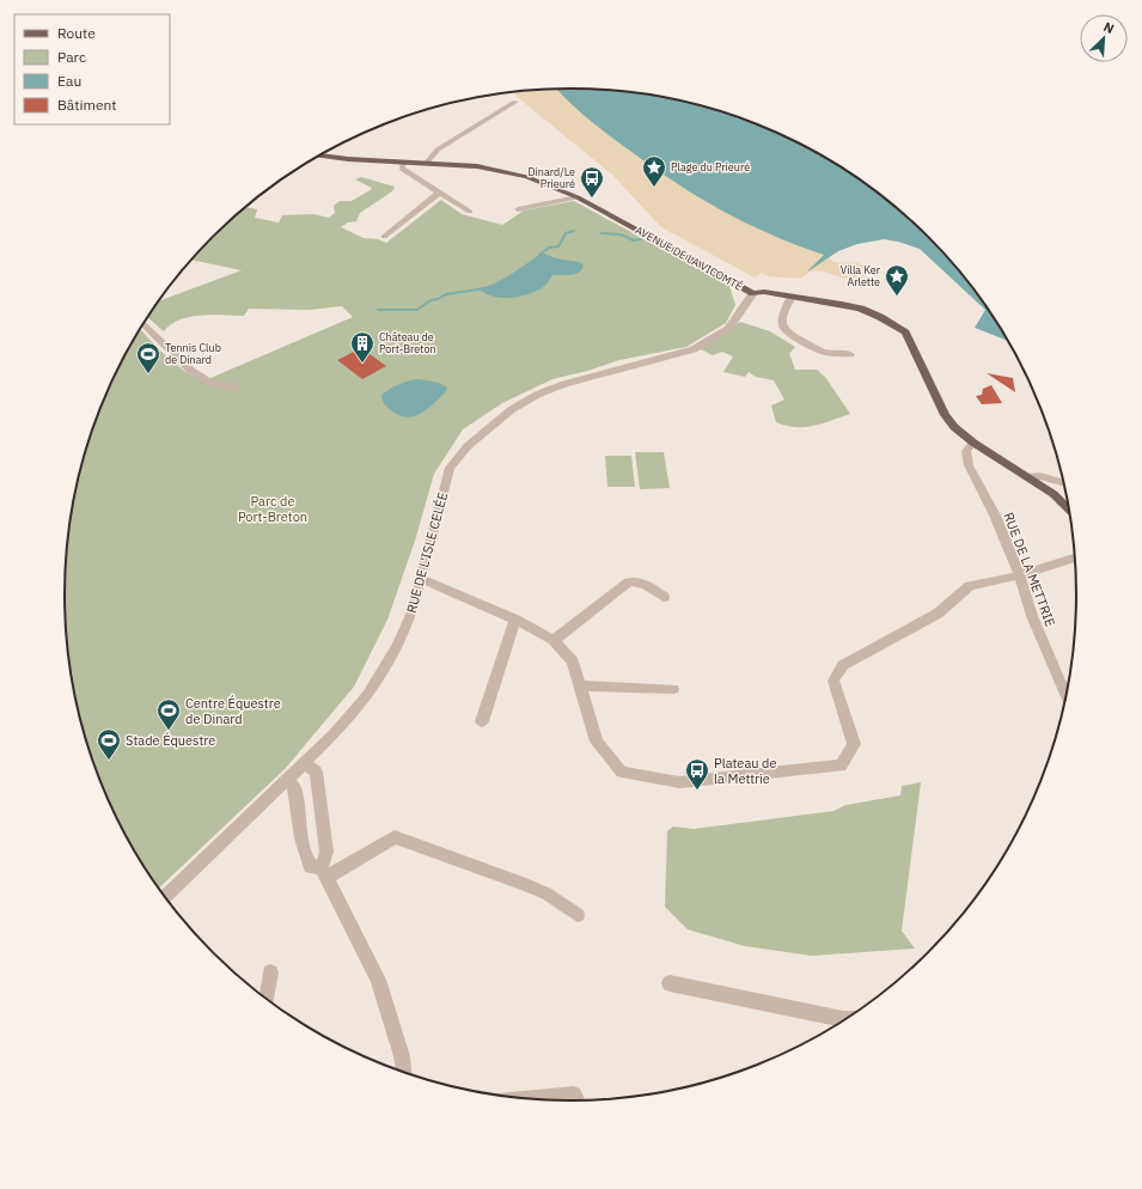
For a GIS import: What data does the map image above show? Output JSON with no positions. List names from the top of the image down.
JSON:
{
  "streets": {
    "main road": ["AVENUE DE LA VICOMTÉ"],
    "street": ["RUE DE L'ISLE CELÉE", "RUE DE LA METTRIE"]
  },
  "crossings": [
    ["AVENUE DE LA VICOMTÉ", "RUE DE L'ISLE CELÉE"],
    ["AVENUE DE LA VICOMTÉ", "RUE DE LA METTRIE"]
  ],
  "parks": ["Parc de Port-Breton"],
  "places": {
    "place": ["Plage du Prieuré", "Villa Ker Arlette"],
    "bus stop": ["Dinard/Le Prieuré", "Plateau de la Mettrie"],
    "building": ["Château de Port-Breton"],
    "sports": ["Tennis Club de Dinard", "Centre Équestre de Dinard", "Stade Équestre"]
  },
  "legend": [
    "Route",
    "Parc",
    "Eau",
    "Bâtiment"
  ],
  "north": "top right"
}
